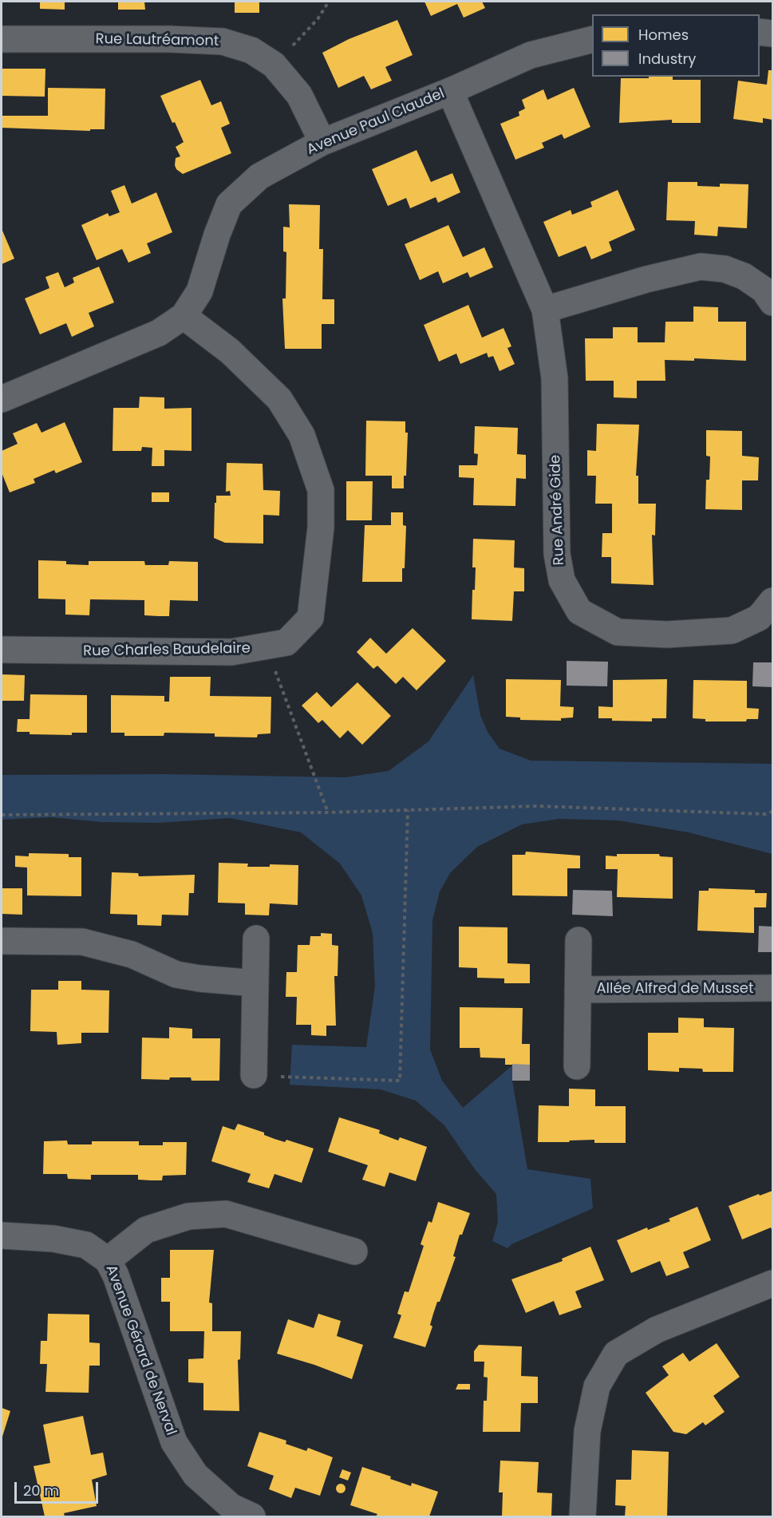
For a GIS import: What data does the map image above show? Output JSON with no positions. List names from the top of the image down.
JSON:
{
  "streets": {
    "street": [
      "Rue Lautréamont",
      "Avenue Paul Claudel",
      "Rue André Gide",
      "Rue Charles Baudelaire",
      "Allée Alfred de Musset",
      "Avenue Gérard de Nerval"
    ]
  },
  "crossings": [
    ["Rue Lautréamont", "Avenue Paul Claudel"],
    ["Avenue Paul Claudel", "Rue André Gide"],
    ["Avenue Paul Claudel", "Rue Charles Baudelaire"]
  ],
  "legend": ["Homes", "Industry"],
  "scale_bar": "20 m"
}
